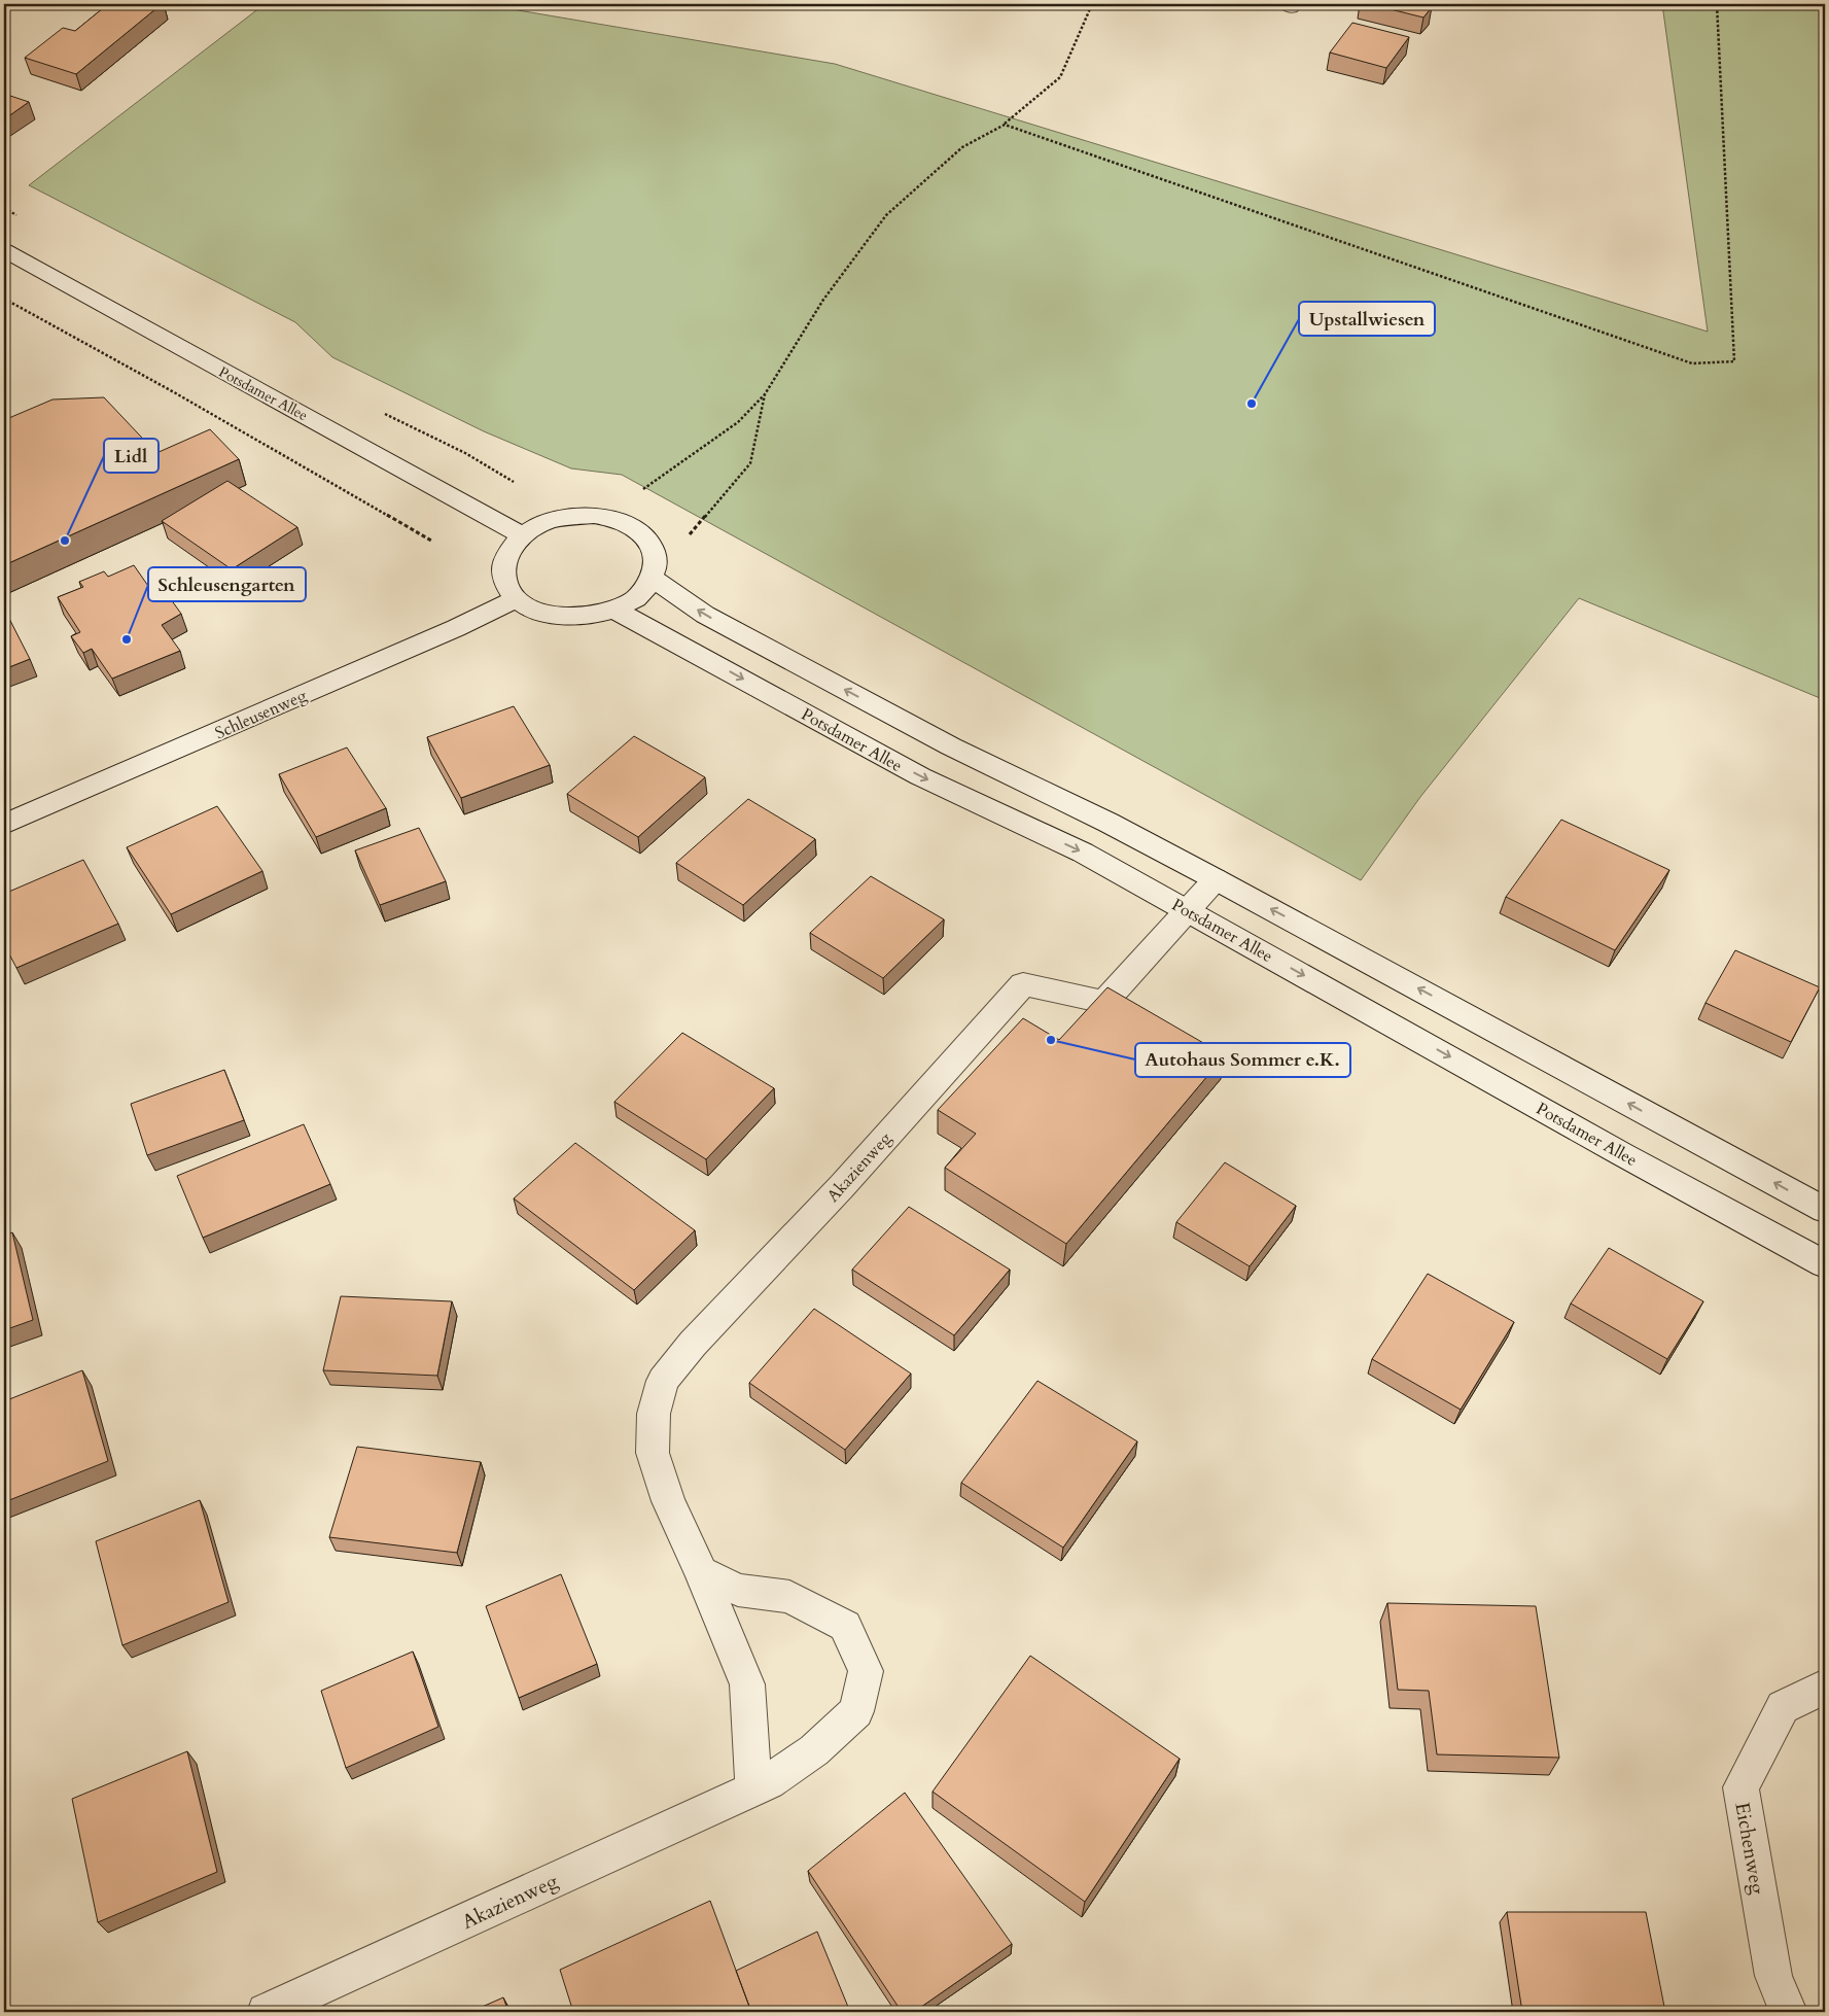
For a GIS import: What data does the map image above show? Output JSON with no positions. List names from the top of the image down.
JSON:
{
  "streets": {
    "street": [
      "Potsdamer Allee",
      "Schleusenweg",
      "Akazienweg",
      "Eichenweg"
    ]
  },
  "crossings": [
    ["Potsdamer Allee", "Schleusenweg"],
    ["Potsdamer Allee", "Akazienweg"]
  ],
  "places": [
    "Upstallwiesen",
    "Lidl",
    "Schleusengarten",
    "Autohaus Sommer e.K."
  ]
}
